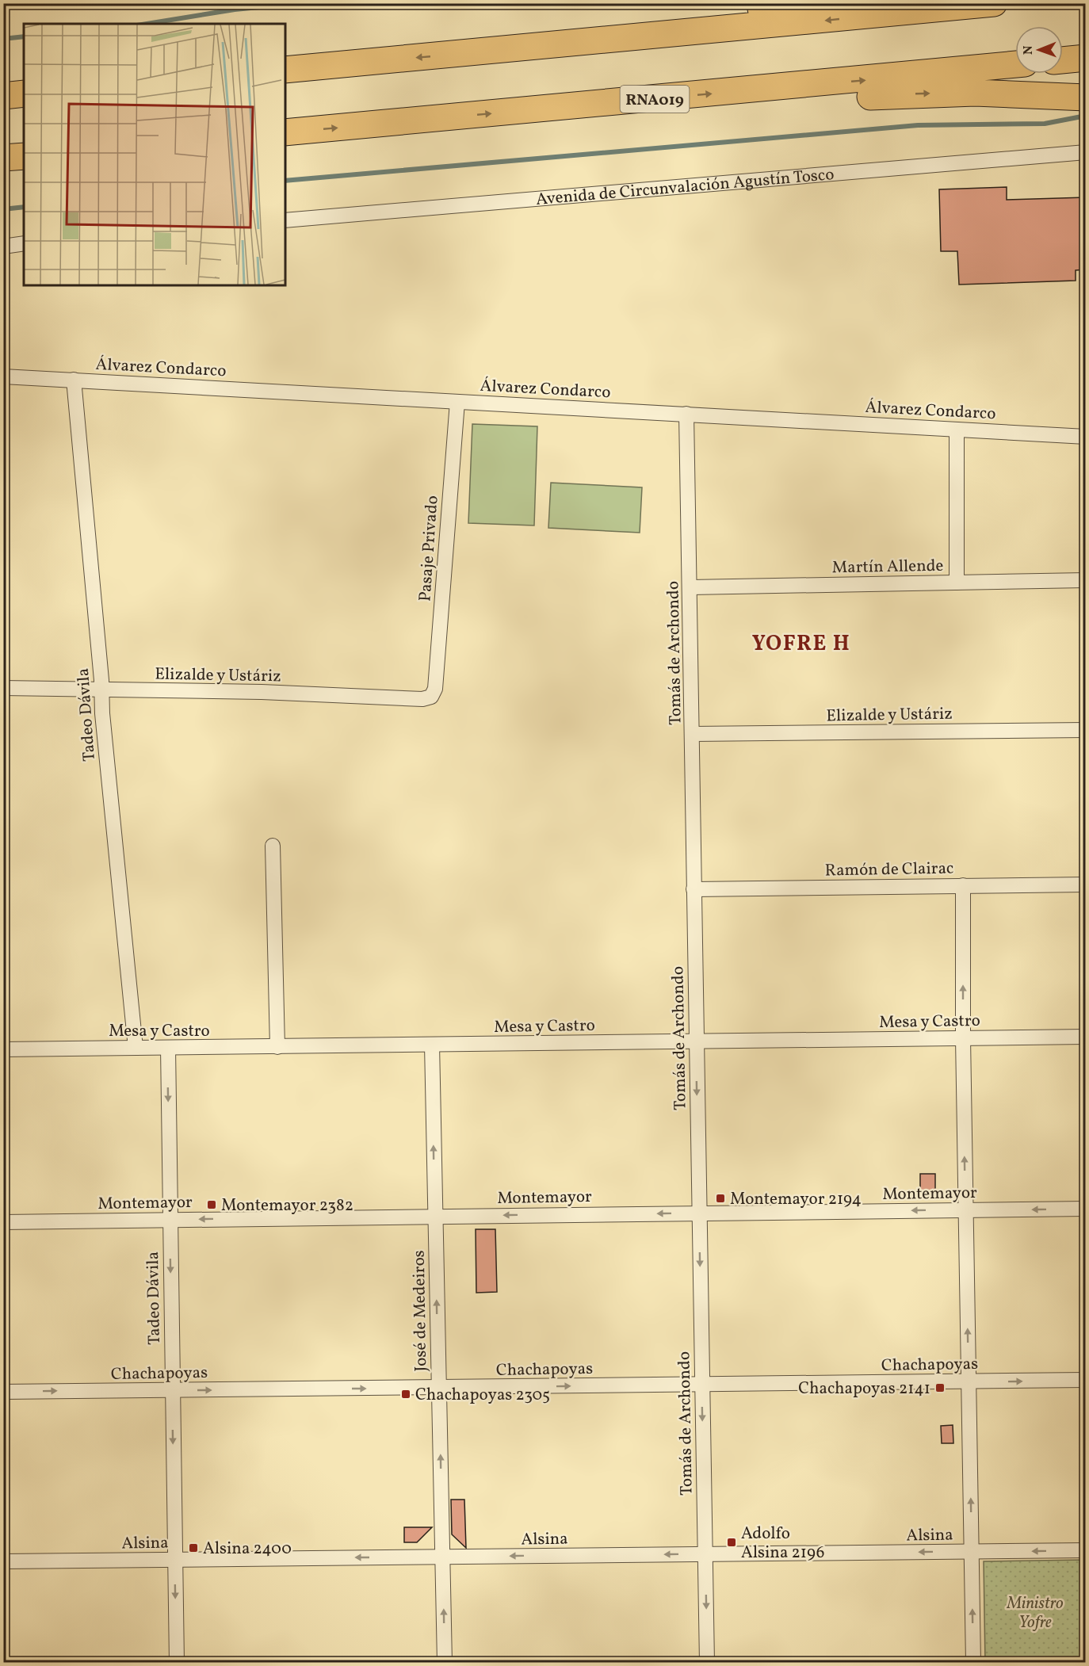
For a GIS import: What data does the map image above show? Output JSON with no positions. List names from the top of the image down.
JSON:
{
  "streets": {
    "highway": ["RNA019"],
    "street": [
      "Avenida de Circunvalación Agustín Tosco",
      "Álvarez Condarco",
      "Pasaje Privado",
      "Martín Allende",
      "Tomás de Archondo",
      "Elizalde y Ustáriz",
      "Tadeo Dávila",
      "Ramón de Clairac",
      "Mesa y Castro",
      "Montemayor",
      "José de Medeiros",
      "Chachapoyas",
      "Alsina"
    ]
  },
  "crossings": [
    ["Álvarez Condarco", "Pasaje Privado"],
    ["Álvarez Condarco", "Tomás de Archondo"],
    ["Álvarez Condarco", "Tadeo Dávila"],
    ["Pasaje Privado", "Elizalde y Ustáriz"],
    ["Martín Allende", "Tomás de Archondo"],
    ["Tomás de Archondo", "Elizalde y Ustáriz"],
    ["Tomás de Archondo", "Ramón de Clairac"],
    ["Tomás de Archondo", "Mesa y Castro"],
    ["Tomás de Archondo", "Montemayor"],
    ["Tomás de Archondo", "Chachapoyas"],
    ["Tomás de Archondo", "Alsina"],
    ["Elizalde y Ustáriz", "Tadeo Dávila"],
    ["Tadeo Dávila", "Mesa y Castro"],
    ["Tadeo Dávila", "Montemayor"],
    ["Tadeo Dávila", "Chachapoyas"],
    ["Tadeo Dávila", "Alsina"],
    ["Mesa y Castro", "José de Medeiros"],
    ["Montemayor", "José de Medeiros"],
    ["José de Medeiros", "Chachapoyas"],
    ["José de Medeiros", "Alsina"]
  ],
  "one_way": [
    "Tomás de Archondo",
    "Tadeo Dávila",
    "Montemayor",
    "José de Medeiros",
    "Chachapoyas",
    "Alsina"
  ],
  "districts": ["YOFRE H"],
  "parks": ["Ministro Yofre"],
  "places": {
    "transit": [
      "Montemayor 2194",
      "Montemayor 2382",
      "Chachapoyas 2141",
      "Chachapoyas 2305",
      "Adolfo Alsina 2196",
      "Alsina 2400"
    ]
  },
  "north": "left"
}
